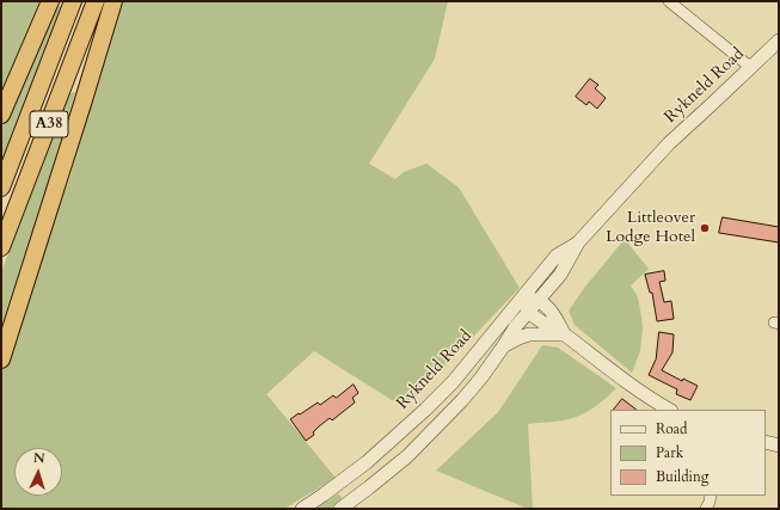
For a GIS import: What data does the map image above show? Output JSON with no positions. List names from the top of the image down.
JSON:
{
  "streets": {
    "highway": ["A38"],
    "street": ["Rykneld Road"]
  },
  "places": ["Littleover Lodge Hotel"],
  "legend": ["Road", "Park", "Building"],
  "north": "top"
}
